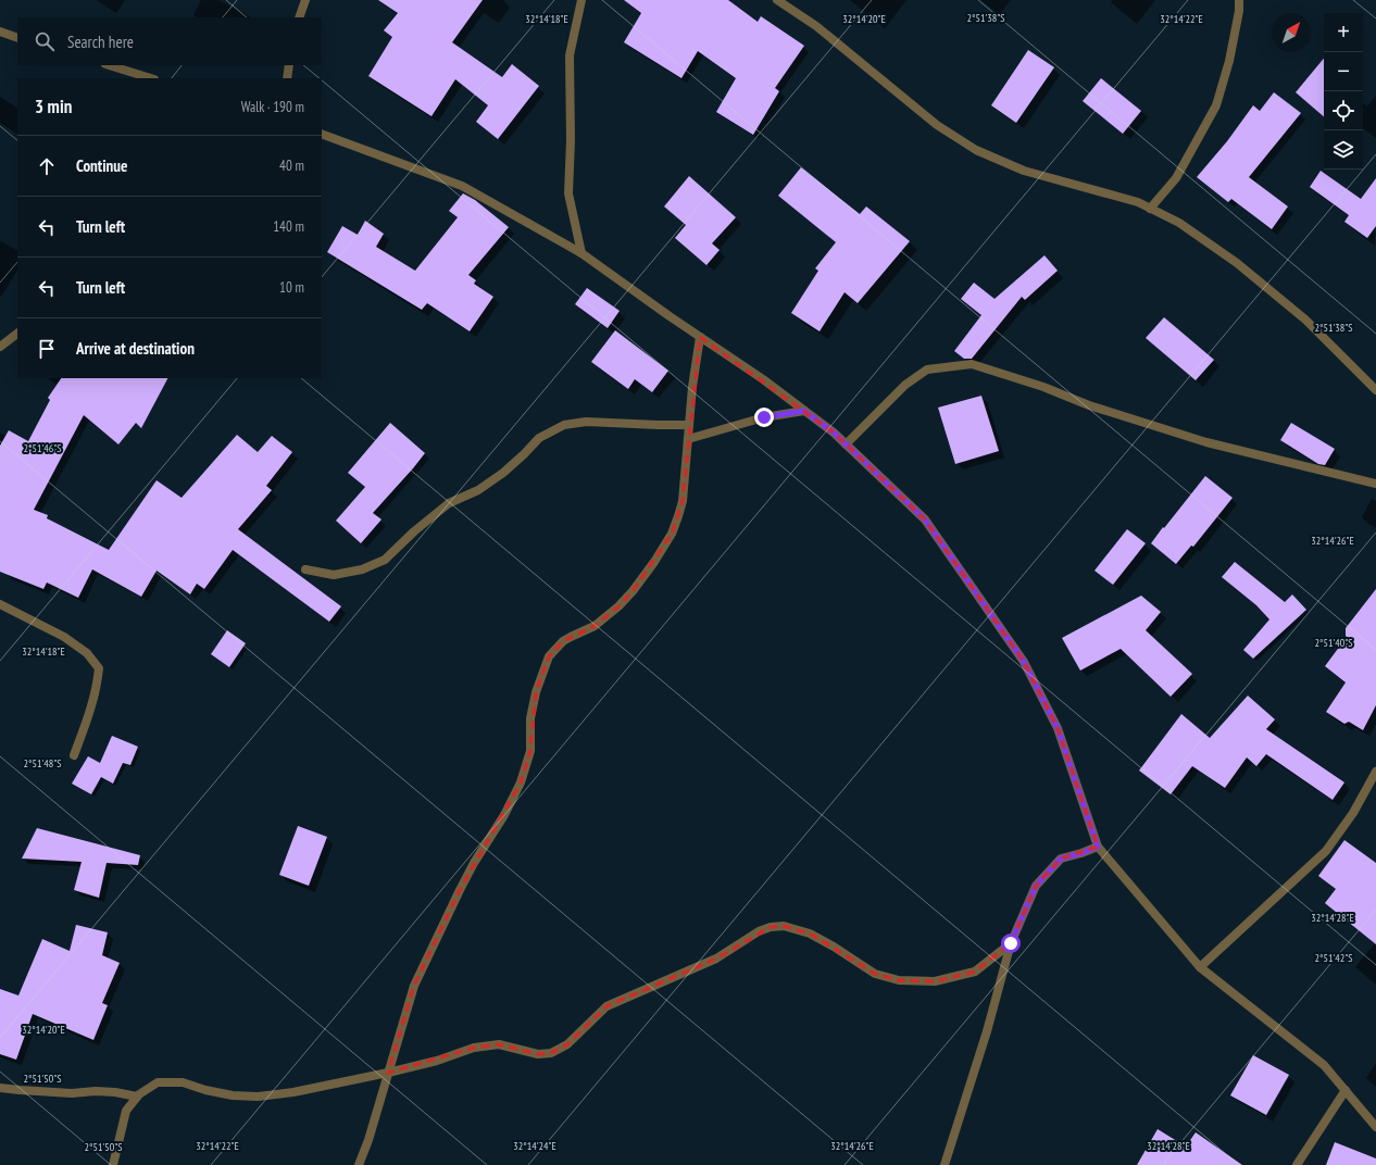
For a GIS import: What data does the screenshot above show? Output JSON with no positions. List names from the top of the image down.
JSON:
{
  "north": "top right",
  "page": {
    "map_buttons": ["+", "−"],
    "search": "Search here",
    "heading": ["3 min", "Walk · 190 m"],
    "list": [
      ["Continue", "40 m"],
      ["Turn left", "140 m"],
      ["Turn left", "10 m"],
      "Arrive at destination"
    ]
  },
  "coordinates": [
    "2°51'38\"S",
    "32°14'18\"E",
    "32°14'20\"E",
    "32°14'22\"E",
    "2°51'46\"S",
    "32°14'26\"E",
    "2°51'40\"S",
    "2°51'48\"S",
    "32°14'28\"E",
    "2°51'42\"S",
    "2°51'50\"S",
    "32°14'24\"E"
  ]
}
